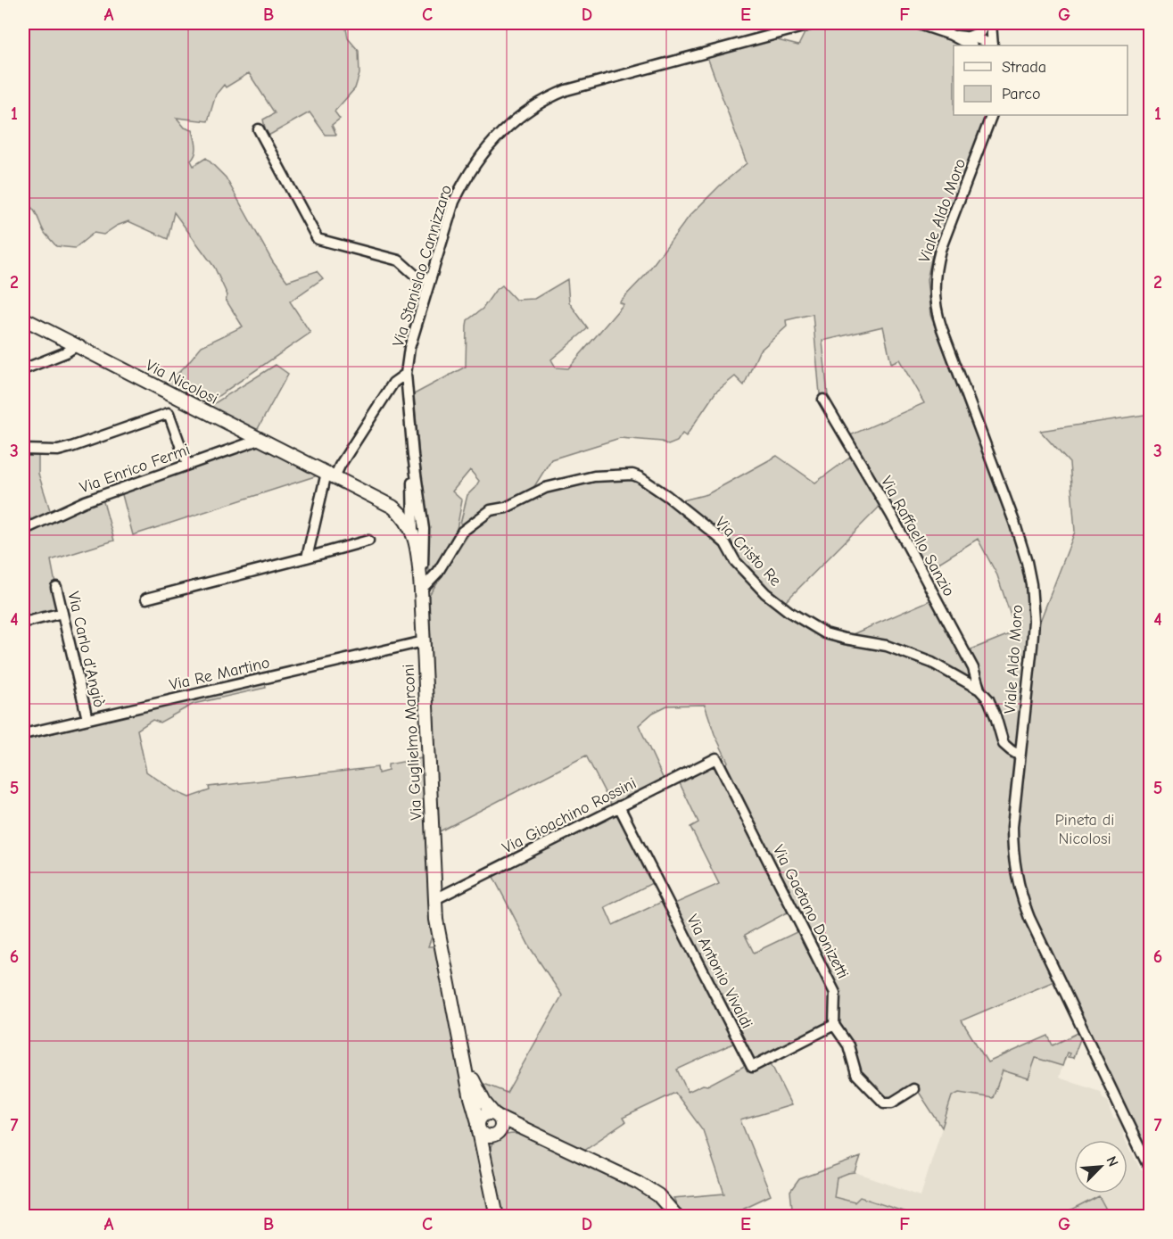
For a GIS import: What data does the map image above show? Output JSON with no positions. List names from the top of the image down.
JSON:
{
  "streets": {
    "main road": ["Via Nicolosi", "Via Guglielmo Marconi"],
    "street": [
      "Viale Aldo Moro",
      "Via Stanislao Cannizzaro",
      "Via Enrico Fermi",
      "Via Raffaello Sanzio",
      "Via Cristo Re",
      "Via Carlo d'Angiò",
      "Via Re Martino",
      "Via Gioachino Rossini",
      "Via Gaetano Donizetti",
      "Via Antonio Vivaldi"
    ]
  },
  "crossings": [
    ["Viale Aldo Moro", "Via Cristo Re"],
    ["Via Nicolosi", "Via Enrico Fermi"],
    ["Via Nicolosi", "Via Guglielmo Marconi"],
    ["Via Raffaello Sanzio", "Via Cristo Re"],
    ["Via Cristo Re", "Via Guglielmo Marconi"],
    ["Via Carlo d'Angiò", "Via Re Martino"],
    ["Via Re Martino", "Via Guglielmo Marconi"],
    ["Via Guglielmo Marconi", "Via Gioachino Rossini"],
    ["Via Gioachino Rossini", "Via Gaetano Donizetti"],
    ["Via Gioachino Rossini", "Via Antonio Vivaldi"],
    ["Via Gaetano Donizetti", "Via Antonio Vivaldi"]
  ],
  "parks": ["Pineta di Nicolosi"],
  "legend": ["Strada", "Parco"],
  "north": "top right",
  "grid": {
    "columns": [
      "A",
      "B",
      "C",
      "D",
      "E",
      "F",
      "G"
    ],
    "rows": [
      "1",
      "2",
      "3",
      "4",
      "5",
      "6",
      "7"
    ]
  }
}
